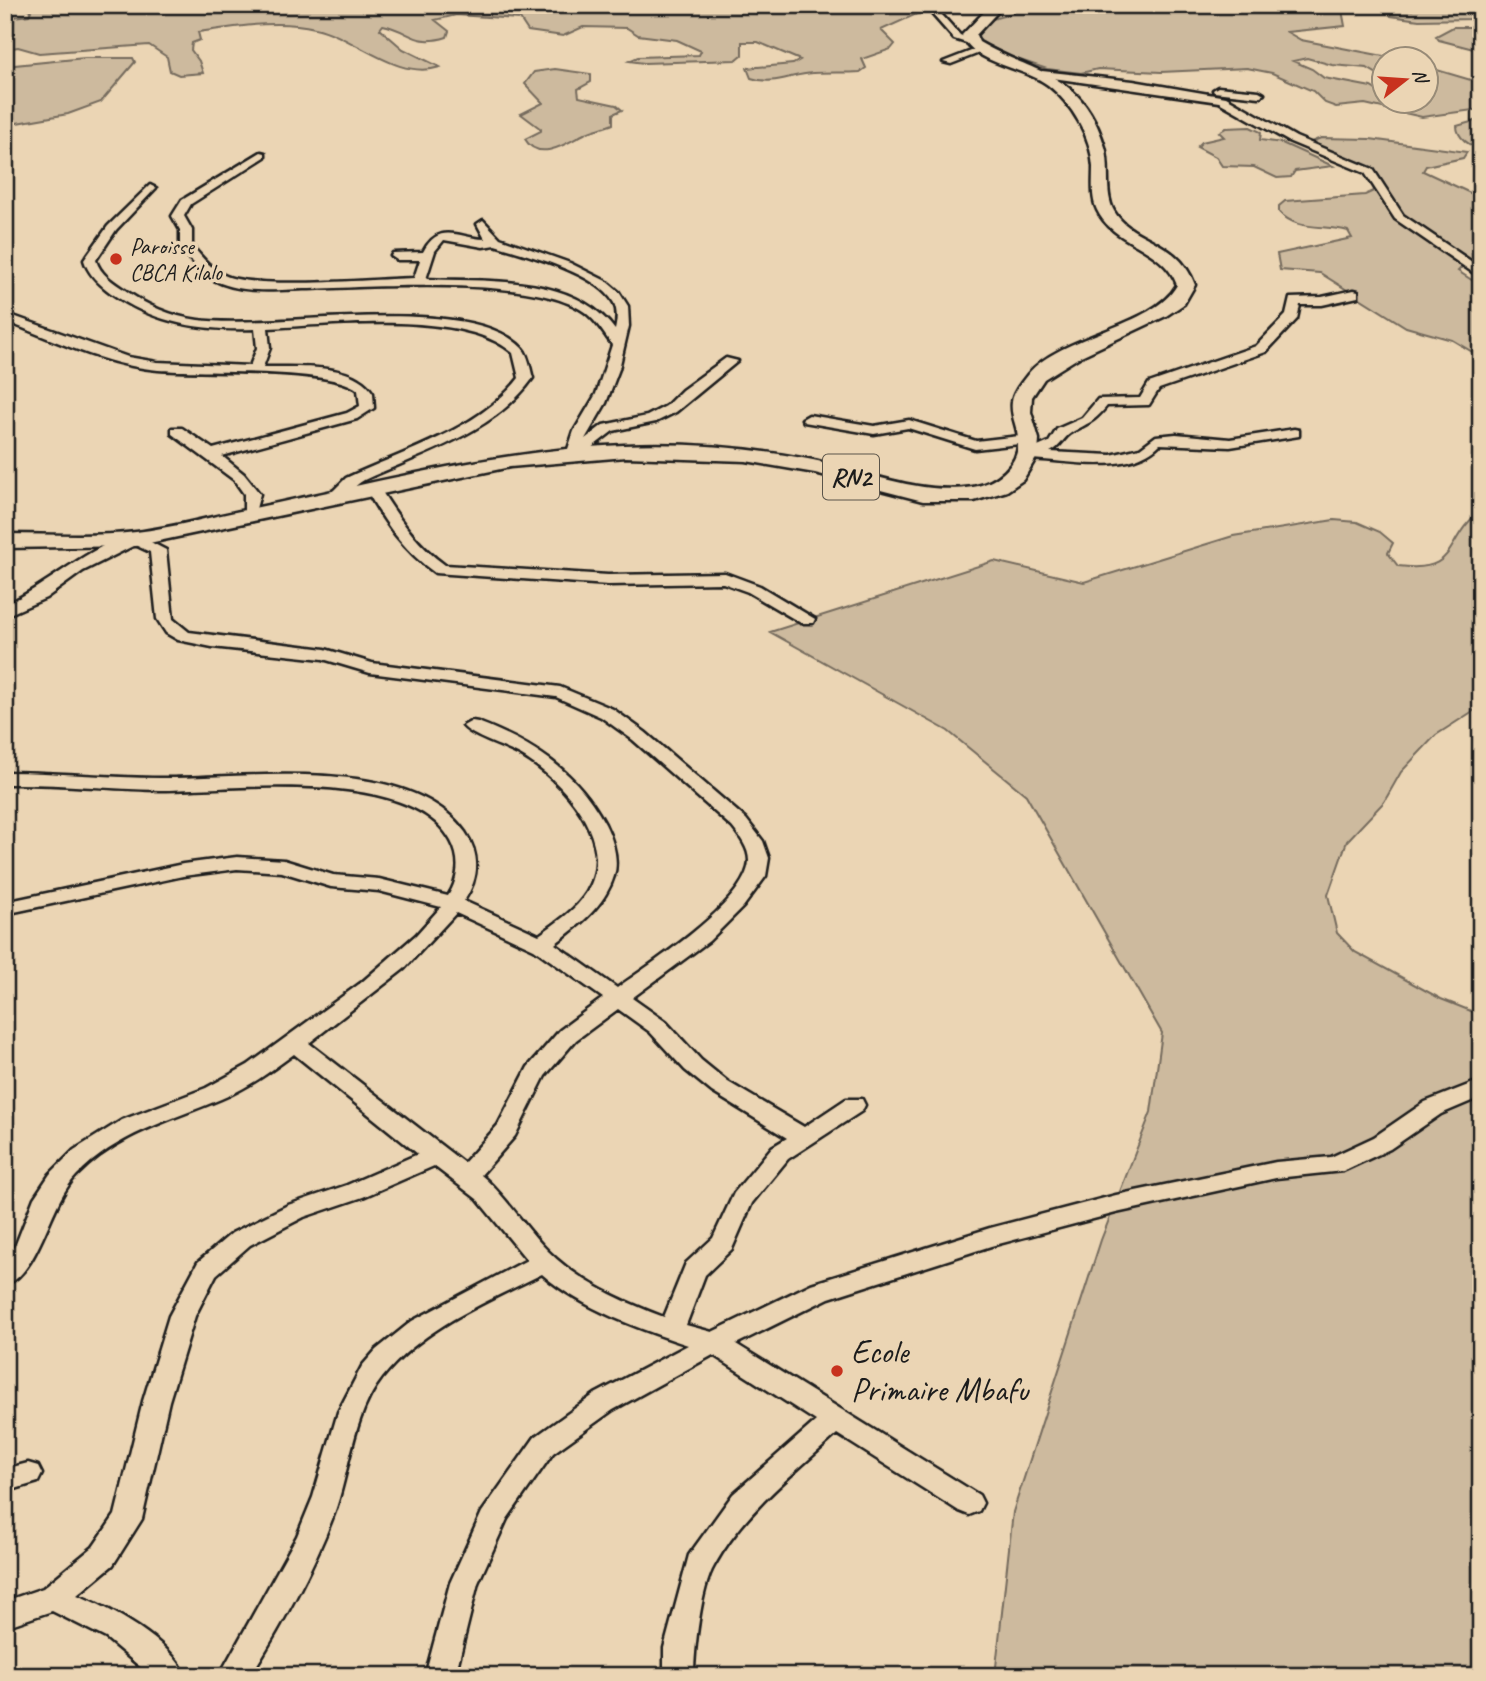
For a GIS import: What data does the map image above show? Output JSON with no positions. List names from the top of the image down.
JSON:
{
  "streets": {
    "highway": ["RN2"]
  },
  "places": ["Paroisse CBCA Kilalo", "Ecole Primaire Mbafu"],
  "north": "right"
}
